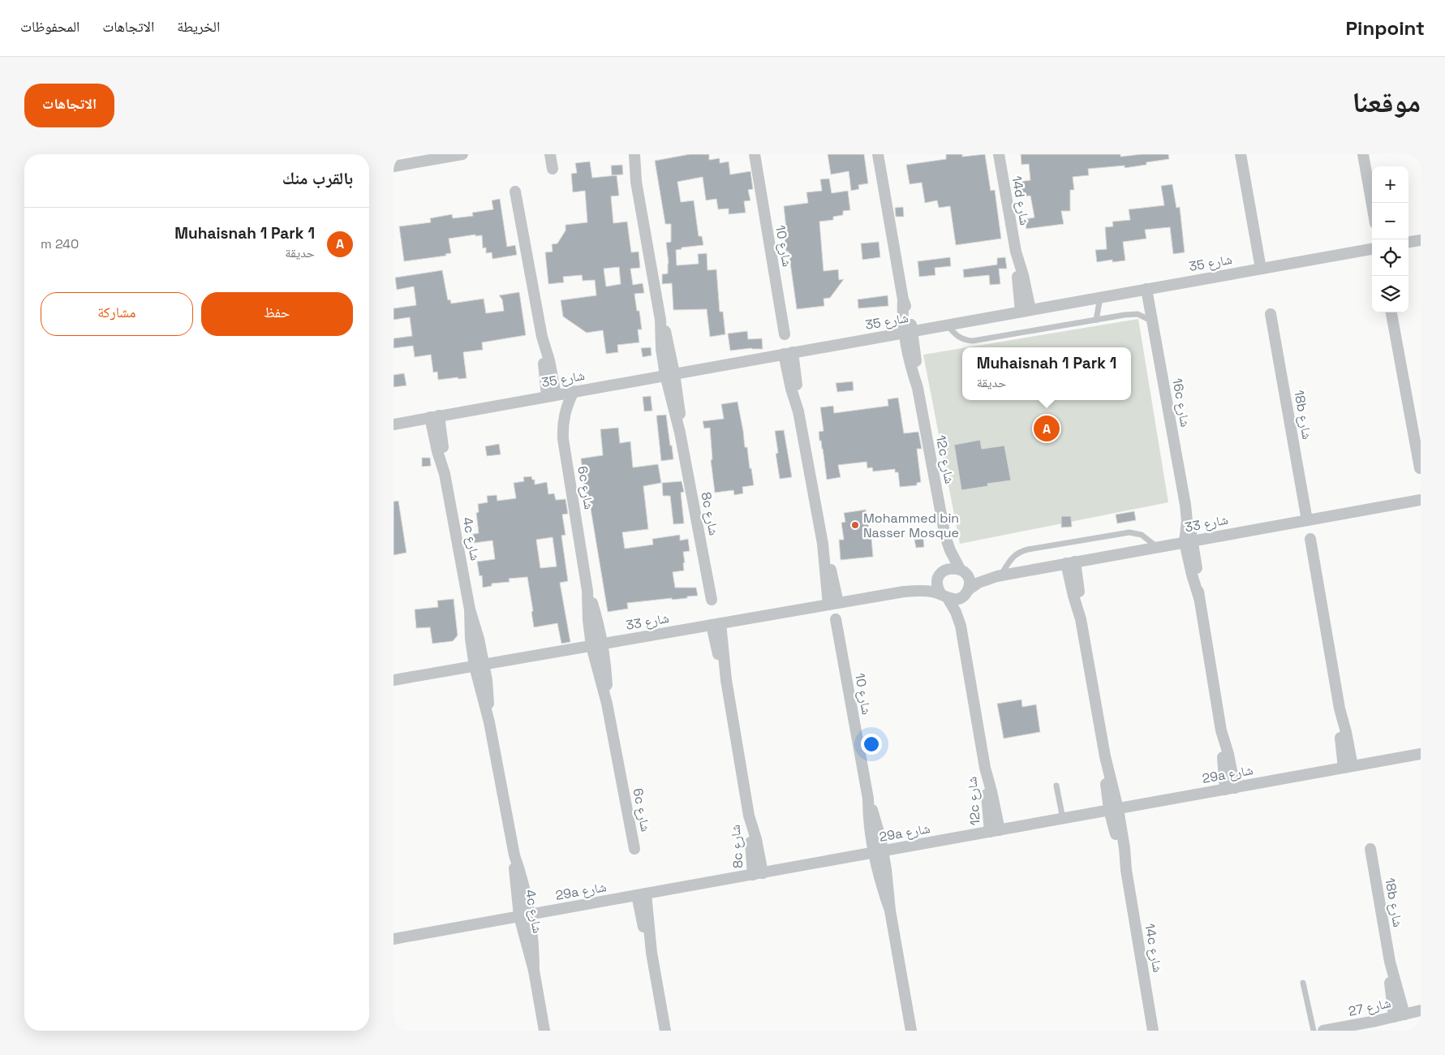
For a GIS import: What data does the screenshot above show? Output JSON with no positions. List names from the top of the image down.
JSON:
{
  "streets": {
    "street": [
      "14d شارع",
      "شارع 10",
      "شارع 35",
      "16c شارع",
      "18b شارع",
      "12c شارع",
      "6c شارع",
      "8c شارع",
      "شارع 33",
      "4c شارع",
      "29a شارع",
      "14c شارع",
      "شارع 27"
    ]
  },
  "crossings": [
    ["14d شارع", "شارع 35"],
    ["شارع 10", "29a شارع"],
    ["شارع 35", "16c شارع"],
    ["شارع 35", "12c شارع"],
    ["شارع 35", "6c شارع"],
    ["شارع 35", "8c شارع"],
    ["شارع 35", "4c شارع"],
    ["16c شارع", "شارع 33"],
    ["16c شارع", "29a شارع"],
    ["18b شارع", "شارع 33"],
    ["18b شارع", "شارع 27"],
    ["12c شارع", "شارع 33"],
    ["12c شارع", "29a شارع"],
    ["6c شارع", "شارع 33"],
    ["8c شارع", "شارع 33"],
    ["8c شارع", "29a شارع"],
    ["شارع 33", "4c شارع"],
    ["شارع 33", "14c شارع"],
    ["4c شارع", "29a شارع"],
    ["29a شارع", "14c شارع"]
  ],
  "places": ["Mohammed bin Nasser Mosque"],
  "page": {
    "header": "Pinpoint",
    "nav": ["الخريطة", "الاتجاهات", "المحفوظات"],
    "title": "موقعنا",
    "buttons": [
      "الاتجاهات",
      ["حفظ", "مشاركة"]
    ],
    "heading": "بالقرب منك",
    "map_buttons": ["+", "−"],
    "list": [
      {
        "mark": "A",
        "name": "Muhaisnah 1 Park 1",
        "note": "حديقة",
        "value": "240 m"
      }
    ],
    "popup": ["Muhaisnah 1 Park 1", "حديقة"],
    "pins": "A"
  }
}
